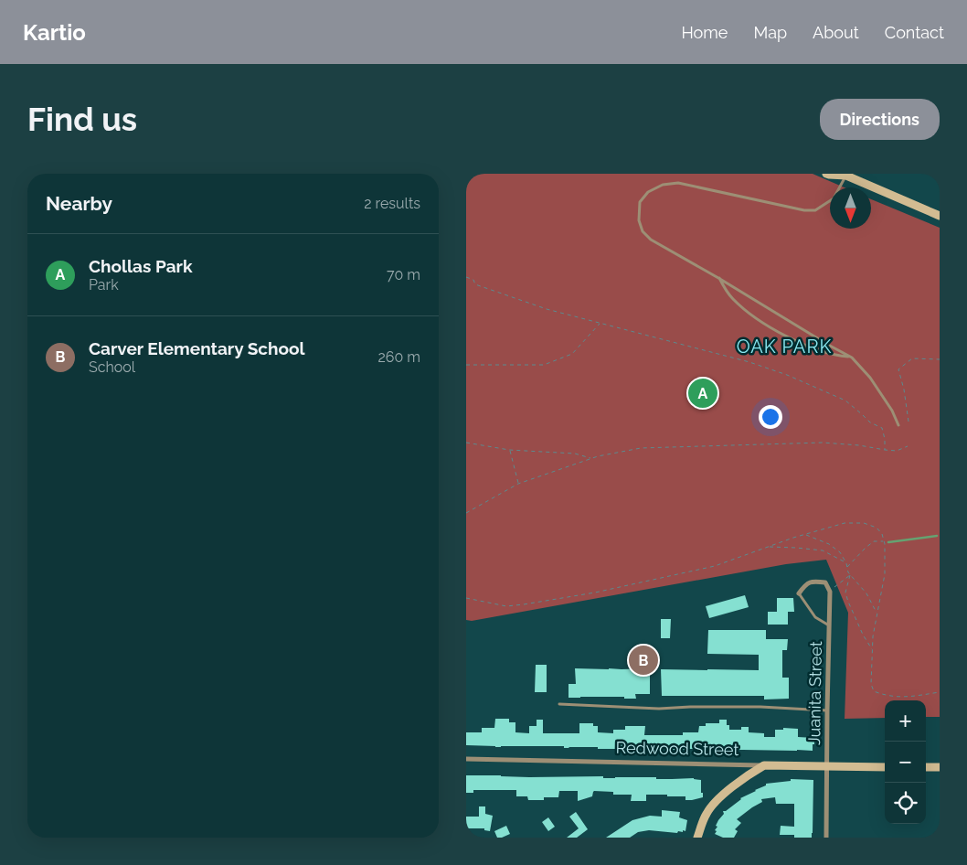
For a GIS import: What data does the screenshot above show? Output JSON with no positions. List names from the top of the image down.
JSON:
{
  "streets": {
    "street": ["Juanita Street", "Redwood Street"]
  },
  "crossings": [
    ["Juanita Street", "Redwood Street"]
  ],
  "districts": ["OAK PARK"],
  "north": "bottom",
  "page": {
    "header": "Kartio",
    "nav": [
      "Home",
      "Map",
      "About",
      "Contact"
    ],
    "buttons": "Directions",
    "title": "Find us",
    "heading": ["Nearby", "2 results"],
    "list": [
      {
        "mark": "A",
        "name": "Chollas Park",
        "note": "Park",
        "value": "70 m"
      },
      {
        "mark": "B",
        "name": "Carver Elementary School",
        "note": "School",
        "value": "260 m"
      }
    ],
    "pins": ["A", "B"],
    "map_buttons": ["+", "−"]
  }
}
